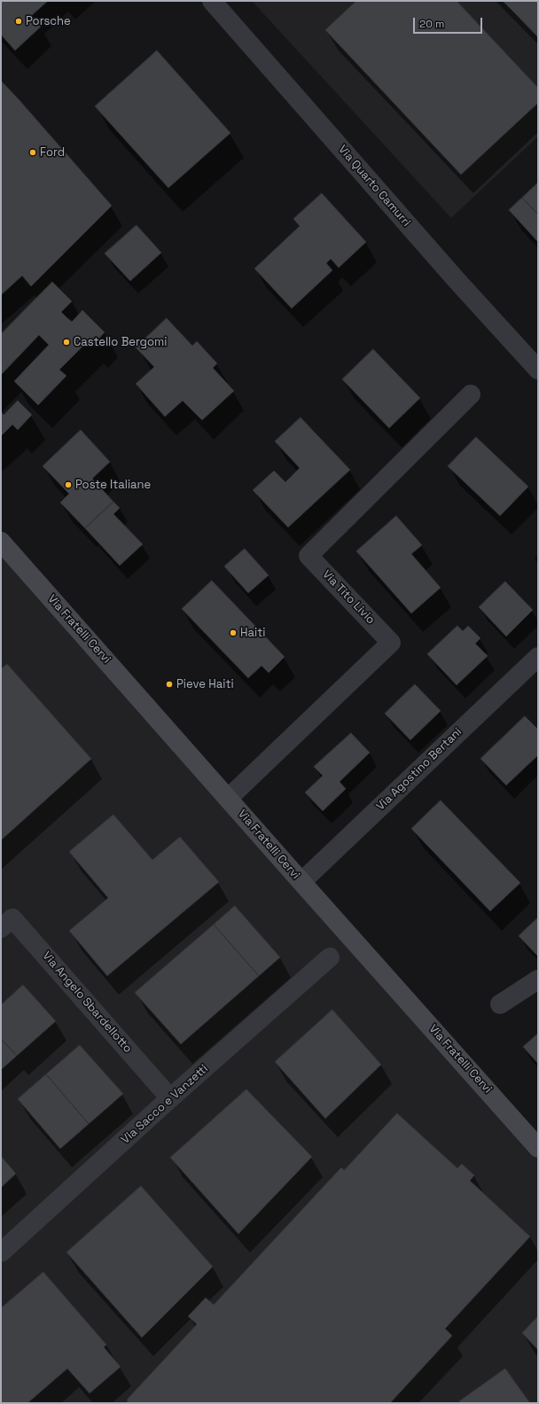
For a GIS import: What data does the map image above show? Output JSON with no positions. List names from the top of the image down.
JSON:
{
  "streets": {
    "main road": ["Via Fratelli Cervi"],
    "street": [
      "Via Quarto Camurri",
      "Via Tito Livio",
      "Via Agostino Bertani",
      "Via Angelo Sbardellotto",
      "Via Sacco e Vanzetti"
    ]
  },
  "crossings": [
    ["Via Tito Livio", "Via Fratelli Cervi"],
    ["Via Fratelli Cervi", "Via Agostino Bertani"],
    ["Via Angelo Sbardellotto", "Via Sacco e Vanzetti"]
  ],
  "places": [
    "Porsche",
    "Ford",
    "Castello Bergomi",
    "Poste Italiane",
    "Haiti",
    "Pieve Haiti"
  ],
  "scale_bar": "20 m"
}
